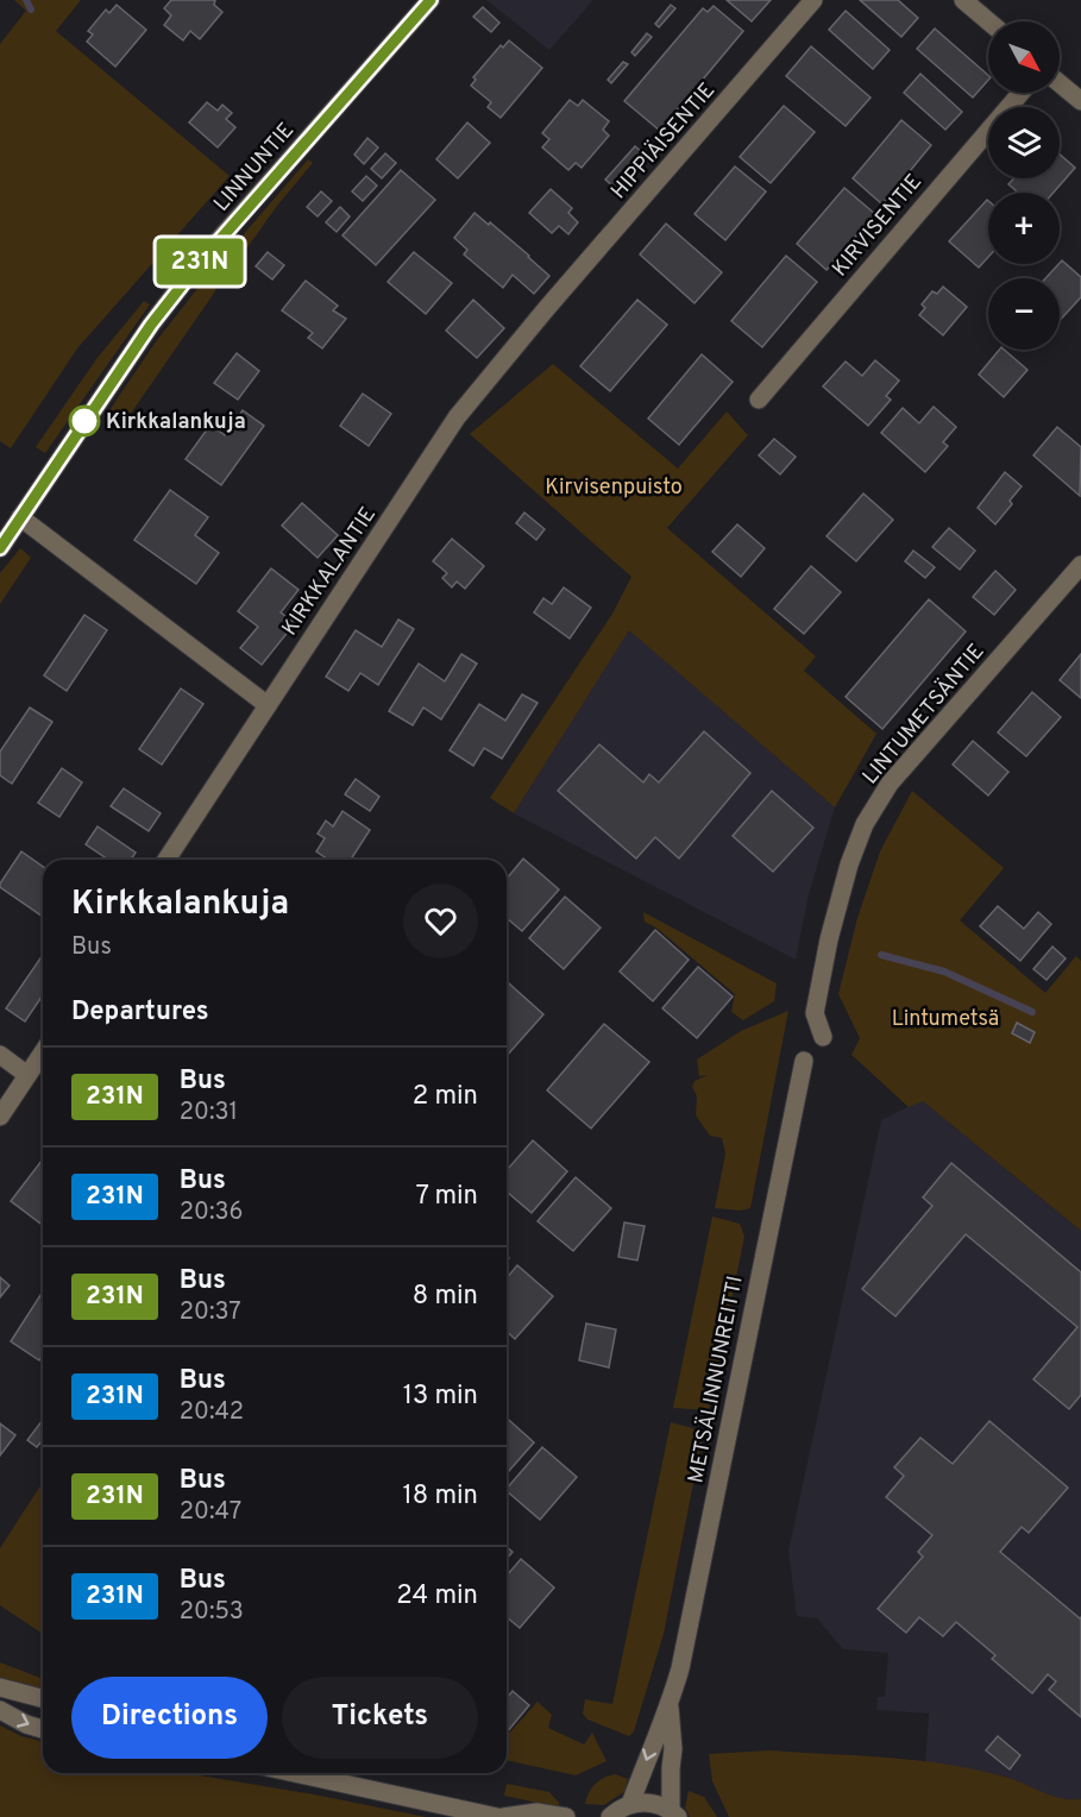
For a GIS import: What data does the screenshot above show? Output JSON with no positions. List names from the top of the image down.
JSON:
{
  "streets": {
    "street": [
      "HIPPIÄISENTIE",
      "LINNUNTIE",
      "KIRVISENTIE",
      "KIRKKALANTIE",
      "LINTUMETSÄNTIE",
      "METSÄLINNUNREITTI"
    ]
  },
  "crossings": [
    ["HIPPIÄISENTIE", "KIRKKALANTIE"]
  ],
  "parks": ["Kirvisenpuisto", "Lintumetsä"],
  "places": ["Kirkkalankuja"],
  "lines": ["bus line 231N"],
  "north": "bottom right",
  "page": {
    "on_map": "231N",
    "map_buttons": ["+", "−"],
    "heading": [
      ["Kirkkalankuja", "Bus"],
      "Departures"
    ],
    "list": [
      {
        "mark": "231N",
        "name": "Bus",
        "note": "20:31",
        "value": "2 min"
      },
      {
        "mark": "231N",
        "name": "Bus",
        "note": "20:36",
        "value": "7 min"
      },
      {
        "mark": "231N",
        "name": "Bus",
        "note": "20:37",
        "value": "8 min"
      },
      {
        "mark": "231N",
        "name": "Bus",
        "note": "20:42",
        "value": "13 min"
      },
      {
        "mark": "231N",
        "name": "Bus",
        "note": "20:47",
        "value": "18 min"
      },
      {
        "mark": "231N",
        "name": "Bus",
        "note": "20:53",
        "value": "24 min"
      }
    ],
    "buttons": ["Directions", "Tickets"]
  }
}
